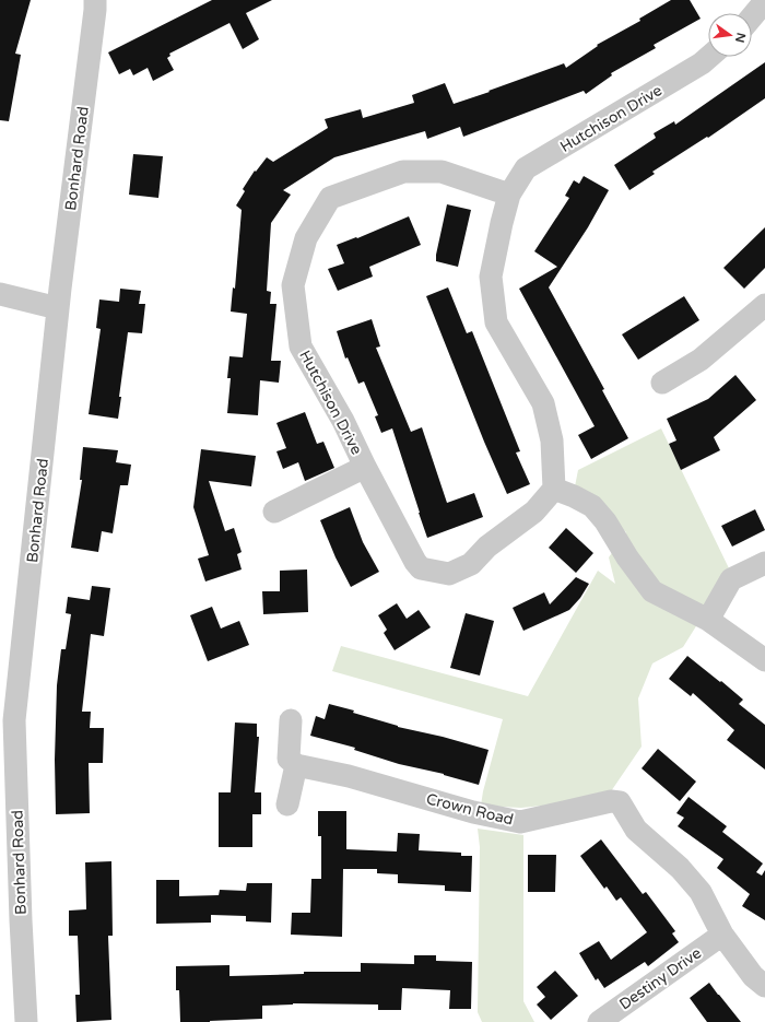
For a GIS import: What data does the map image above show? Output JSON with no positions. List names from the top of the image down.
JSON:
{
  "streets": {
    "street": [
      "Hutchison Drive",
      "Bonhard Road",
      "Crown Road",
      "Destiny Drive"
    ]
  },
  "crossings": [
    ["Crown Road", "Destiny Drive"]
  ],
  "north": "right"
}
